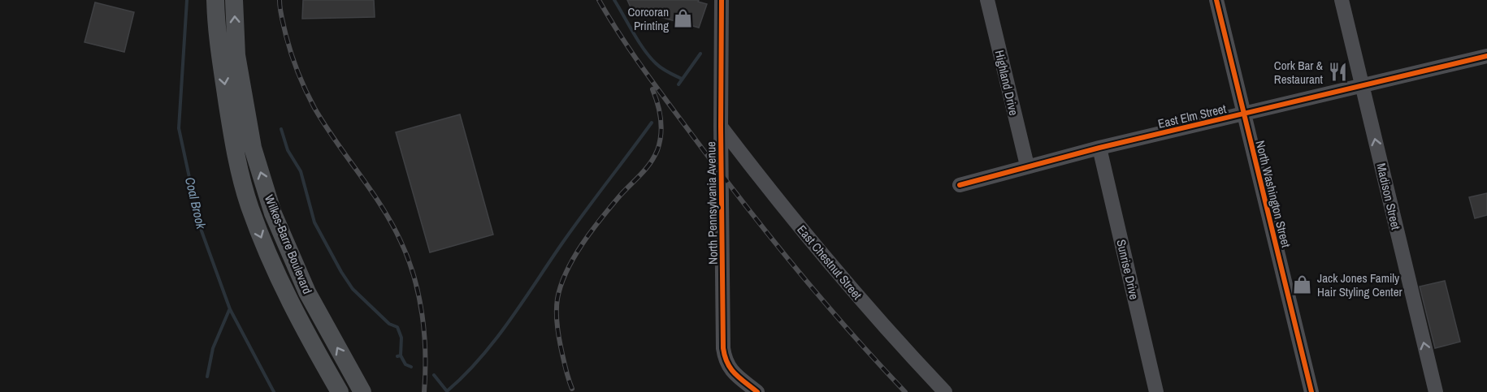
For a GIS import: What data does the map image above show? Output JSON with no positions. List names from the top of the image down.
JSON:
{
  "streets": {
    "main road": ["Wilkes-Barre Boulevard"],
    "street": [
      "Highland Drive",
      "East Elm Street",
      "North Washington Street",
      "Madison Street",
      "North Pennsylvania Avenue",
      "East Chestnut Street",
      "Sunrise Drive"
    ]
  },
  "crossings": [
    ["Highland Drive", "East Elm Street"],
    ["East Elm Street", "North Washington Street"],
    ["East Elm Street", "Madison Street"],
    ["East Elm Street", "Sunrise Drive"],
    ["North Pennsylvania Avenue", "East Chestnut Street"]
  ],
  "one_way": ["Madison Street"],
  "water": ["Coal Brook"],
  "places": {
    "shop": ["Corcoran Printing", "Jack Jones Family Hair Styling Center"],
    "restaurant": ["Cork Bar & Restaurant"]
  }
}
